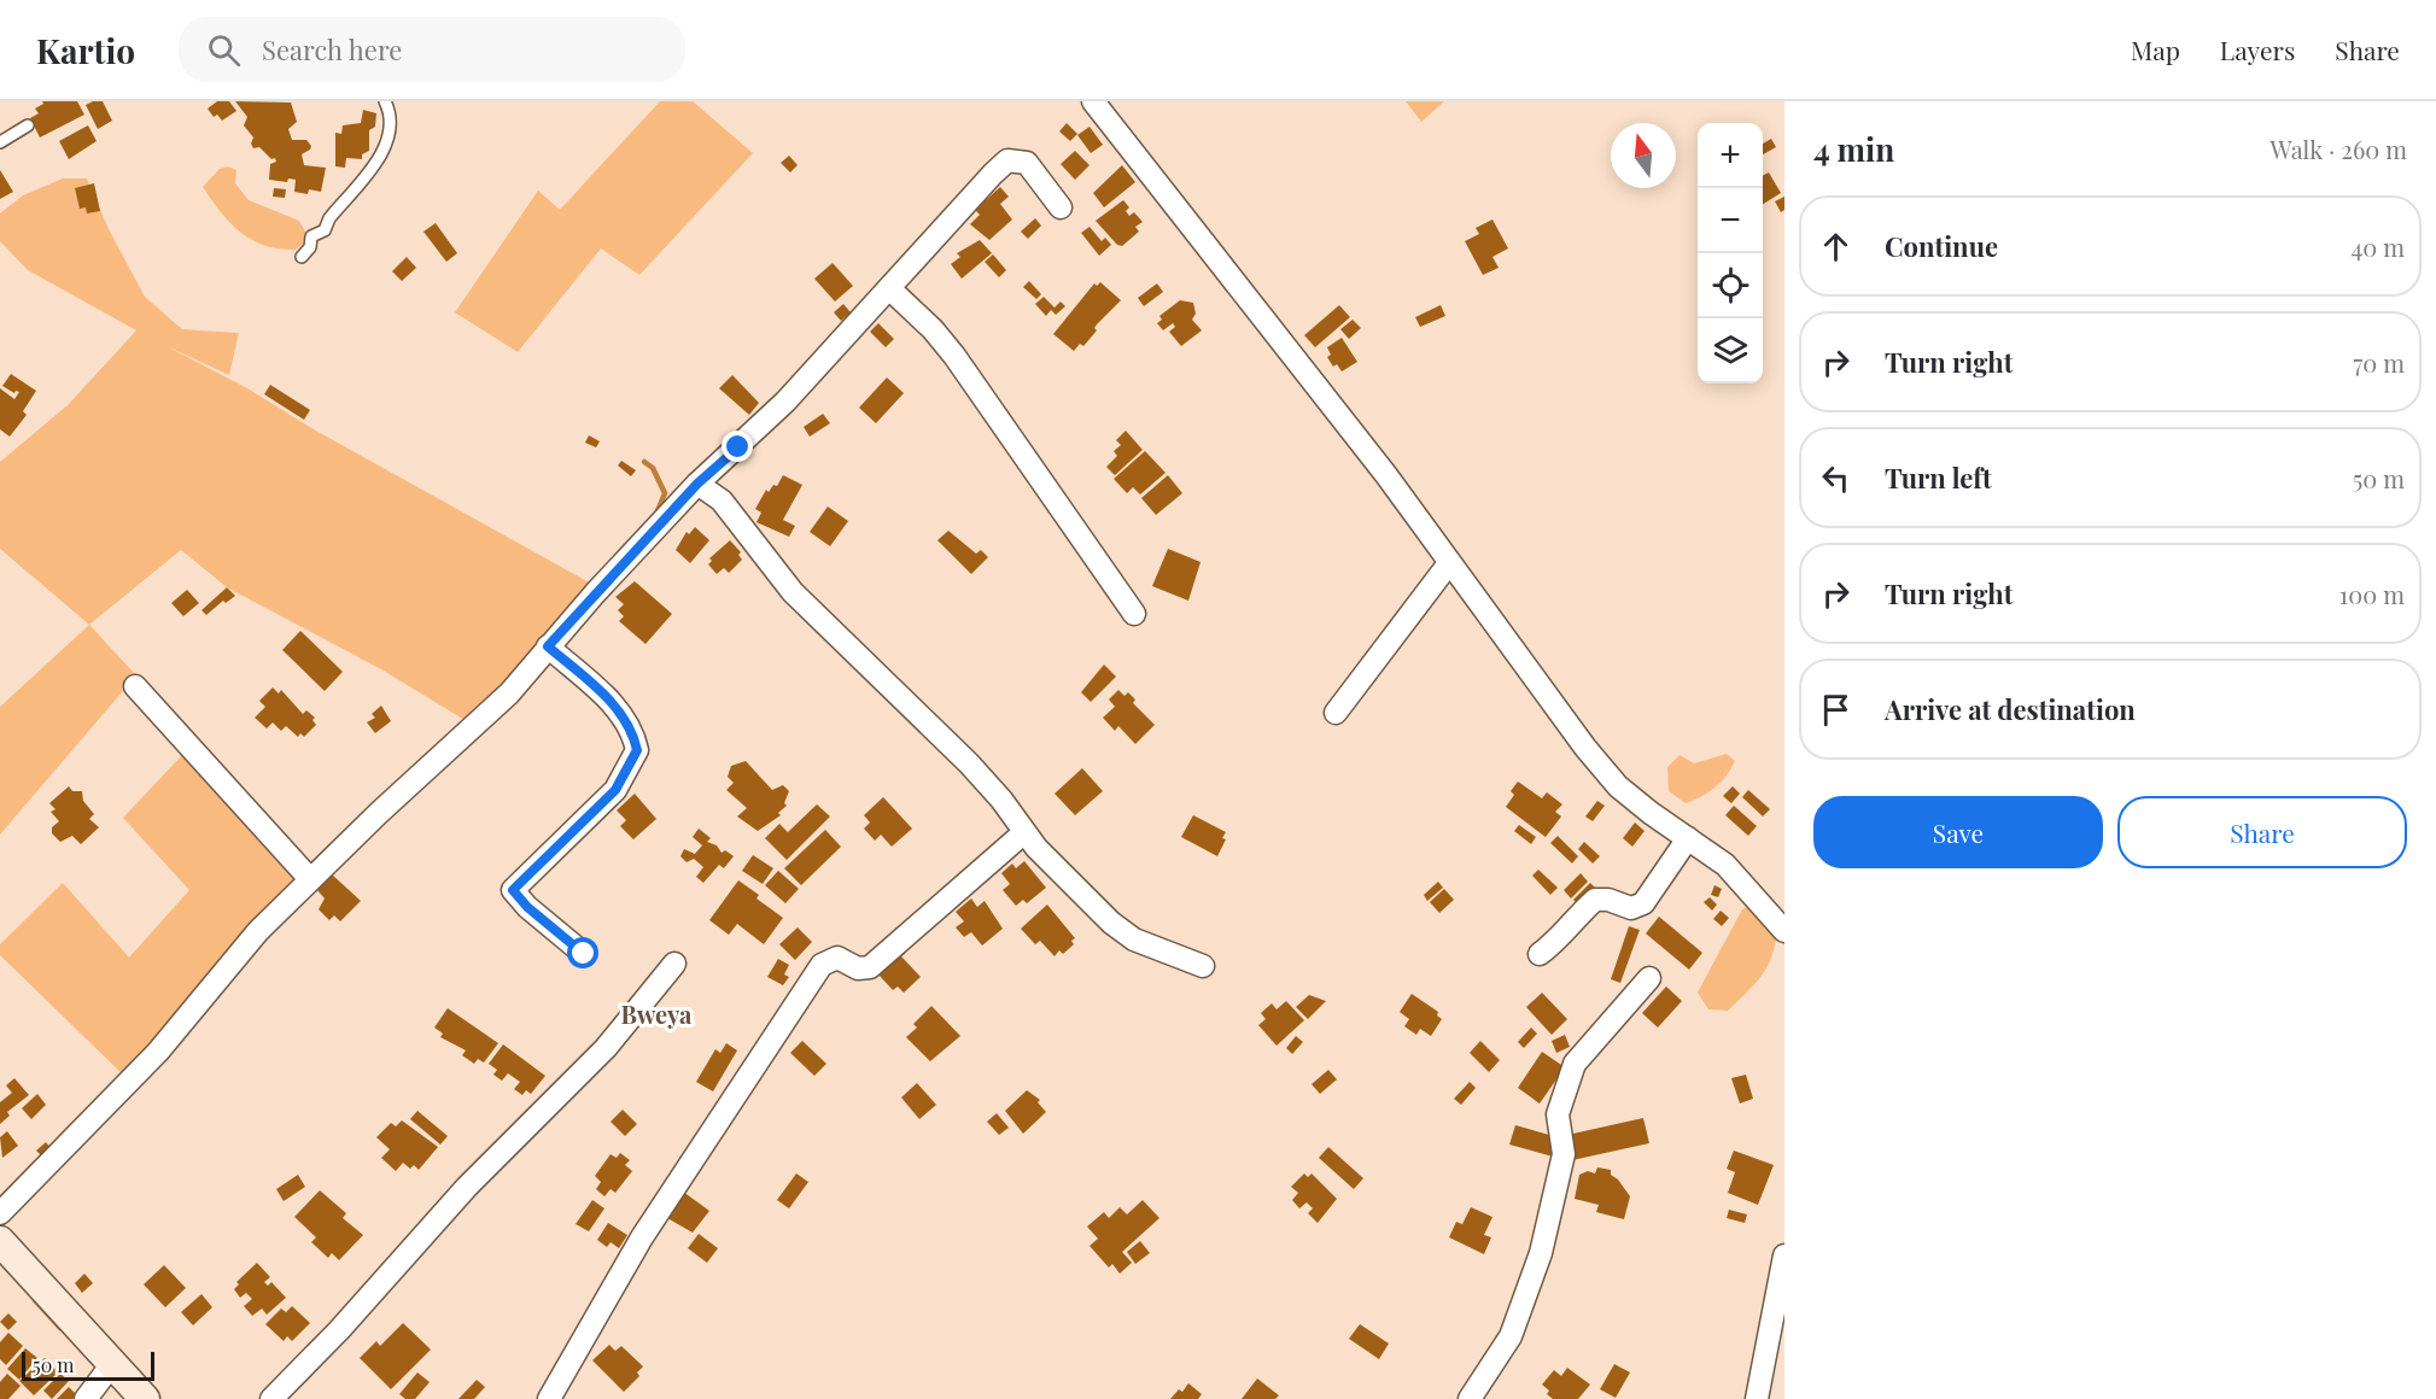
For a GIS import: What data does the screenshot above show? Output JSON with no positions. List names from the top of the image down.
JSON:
{
  "districts": ["Bweya"],
  "scale_bar": "50 m",
  "north": "top",
  "page": {
    "header": "Kartio",
    "search": "Search here",
    "nav": ["Map", "Layers", "Share"],
    "heading": ["4 min", "Walk · 260 m"],
    "map_buttons": ["+", "−"],
    "list": [
      ["Continue", "40 m"],
      ["Turn right", "70 m"],
      ["Turn left", "50 m"],
      ["Turn right", "100 m"],
      "Arrive at destination"
    ],
    "buttons": ["Save", "Share"],
    "scale": "50 m"
  }
}
